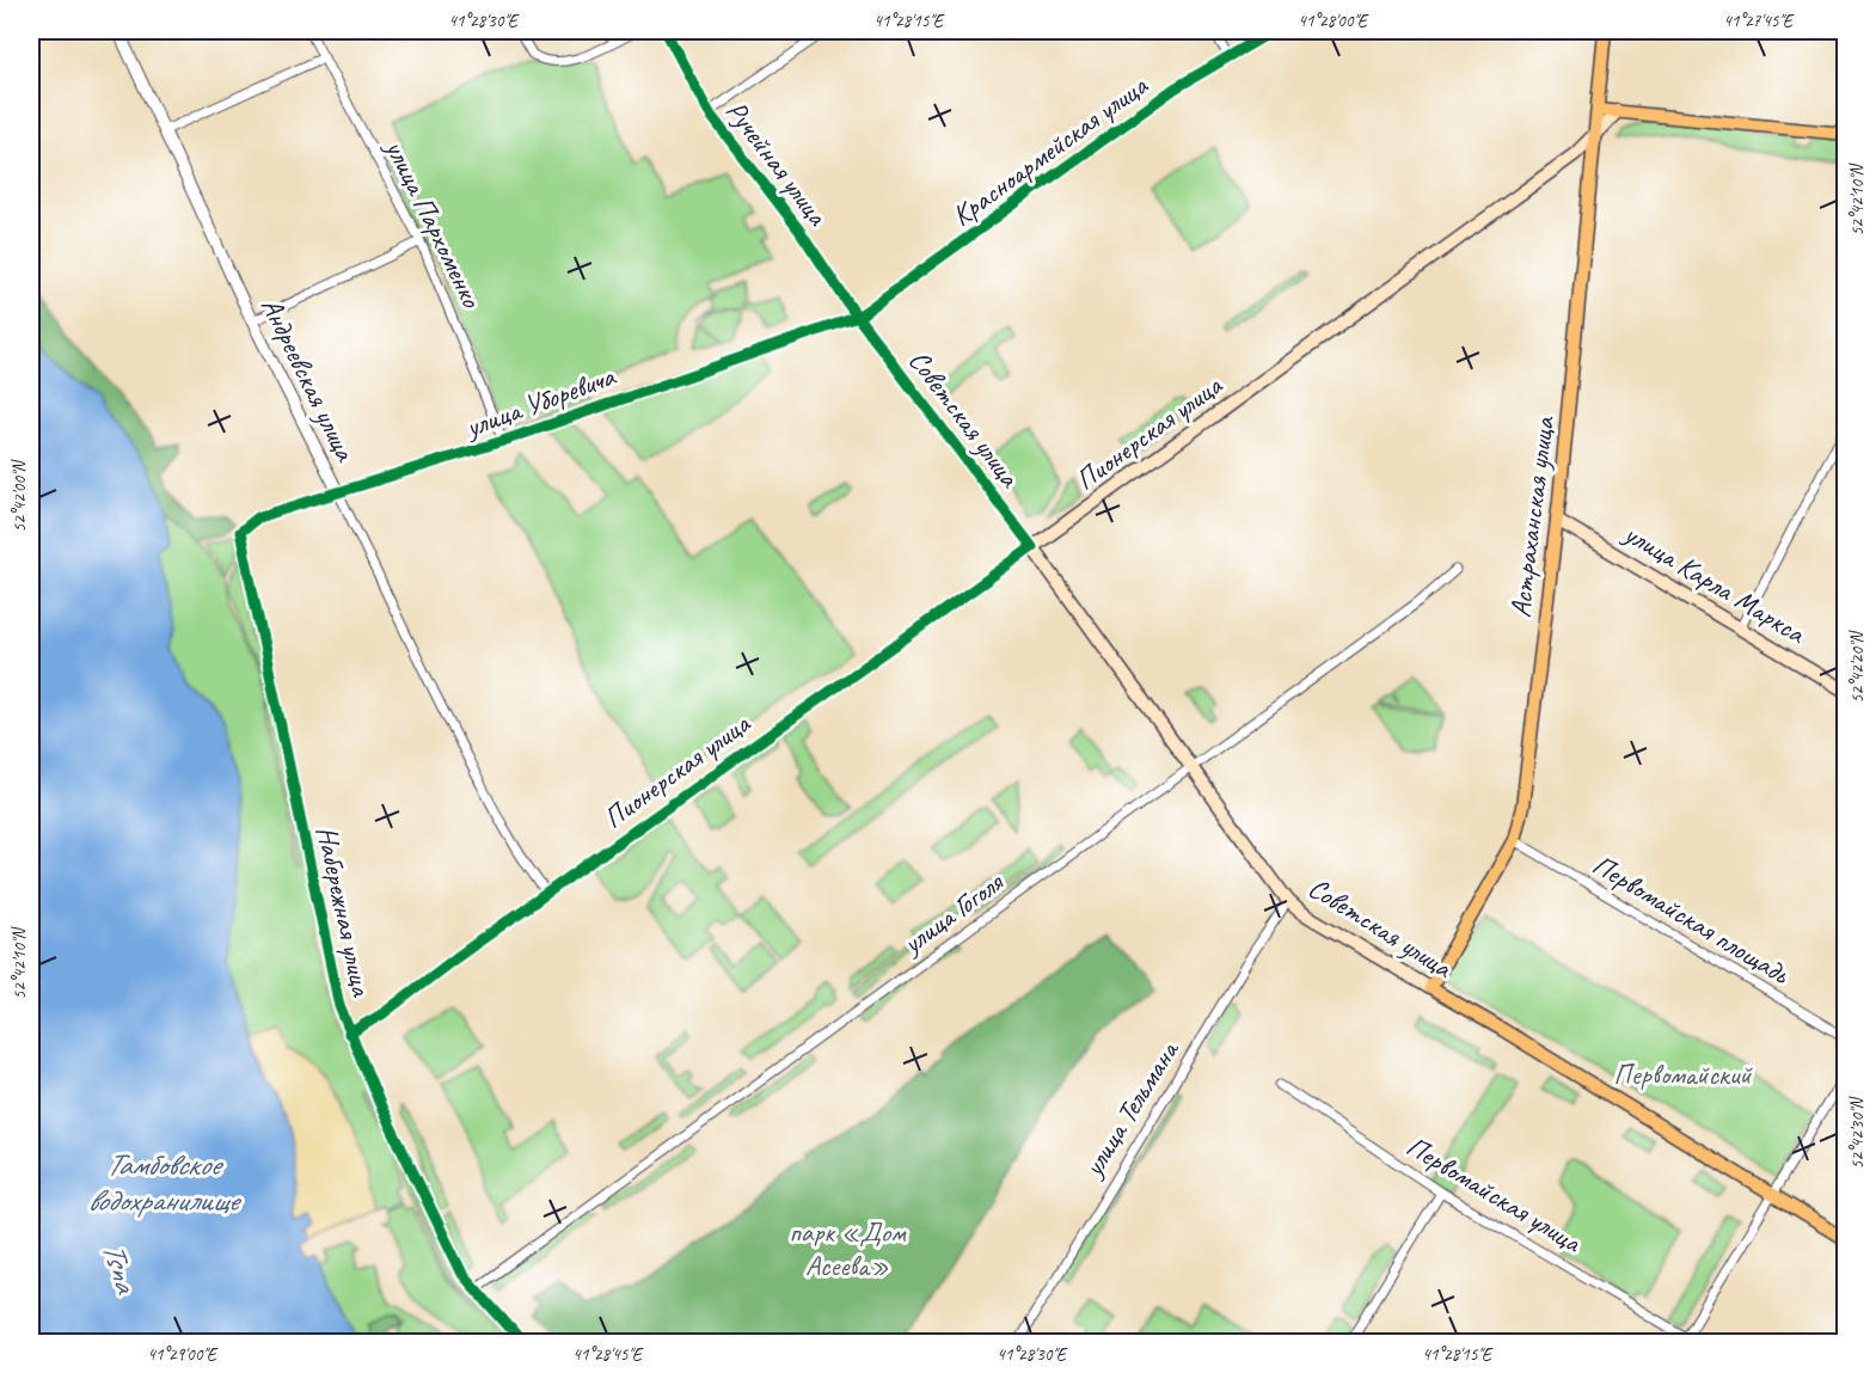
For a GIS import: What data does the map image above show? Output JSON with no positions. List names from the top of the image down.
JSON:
{
  "streets": {
    "main road": [
      "Советская улица",
      "Пионерская улица",
      "Астраханская улица",
      "улица Карла Маркса"
    ],
    "street": [
      "Красноармейская улица",
      "Ручейная улица",
      "улица Пархоменко",
      "Андреевская улица",
      "улица Уборевича",
      "Набережная улица",
      "улица Гоголя",
      "Первомайская площадь",
      "улица Тельмана",
      "Первомайская улица"
    ]
  },
  "crossings": [
    ["Красноармейская улица", "Ручейная улица"],
    ["Красноармейская улица", "улица Уборевича"],
    ["Красноармейская улица", "Советская улица"],
    ["Ручейная улица", "улица Уборевича"],
    ["Ручейная улица", "Советская улица"],
    ["улица Пархоменко", "улица Уборевича"],
    ["Андреевская улица", "улица Уборевича"],
    ["Андреевская улица", "Пионерская улица"],
    ["улица Уборевича", "Советская улица"],
    ["улица Уборевича", "Набережная улица"],
    ["Советская улица", "Пионерская улица"],
    ["Советская улица", "Астраханская улица"],
    ["Советская улица", "улица Гоголя"],
    ["Советская улица", "улица Тельмана"],
    ["Пионерская улица", "Астраханская улица"],
    ["Пионерская улица", "Набережная улица"],
    ["Астраханская улица", "улица Карла Маркса"],
    ["Астраханская улица", "Первомайская площадь"],
    ["Набережная улица", "улица Гоголя"]
  ],
  "water": ["Тамбовское водохранилище", "Tsna"],
  "parks": ["Первомайский", "парк «Дом Асеева»"],
  "coordinates": [
    "41°28'30\"E",
    "41°28'15\"E",
    "41°28'00\"E",
    "41°27'45\"E",
    "52°42'10\"N",
    "52°42'00\"N",
    "52°42'20\"N",
    "52°42'30\"N",
    "41°29'00\"E",
    "41°28'45\"E"
  ]
}
